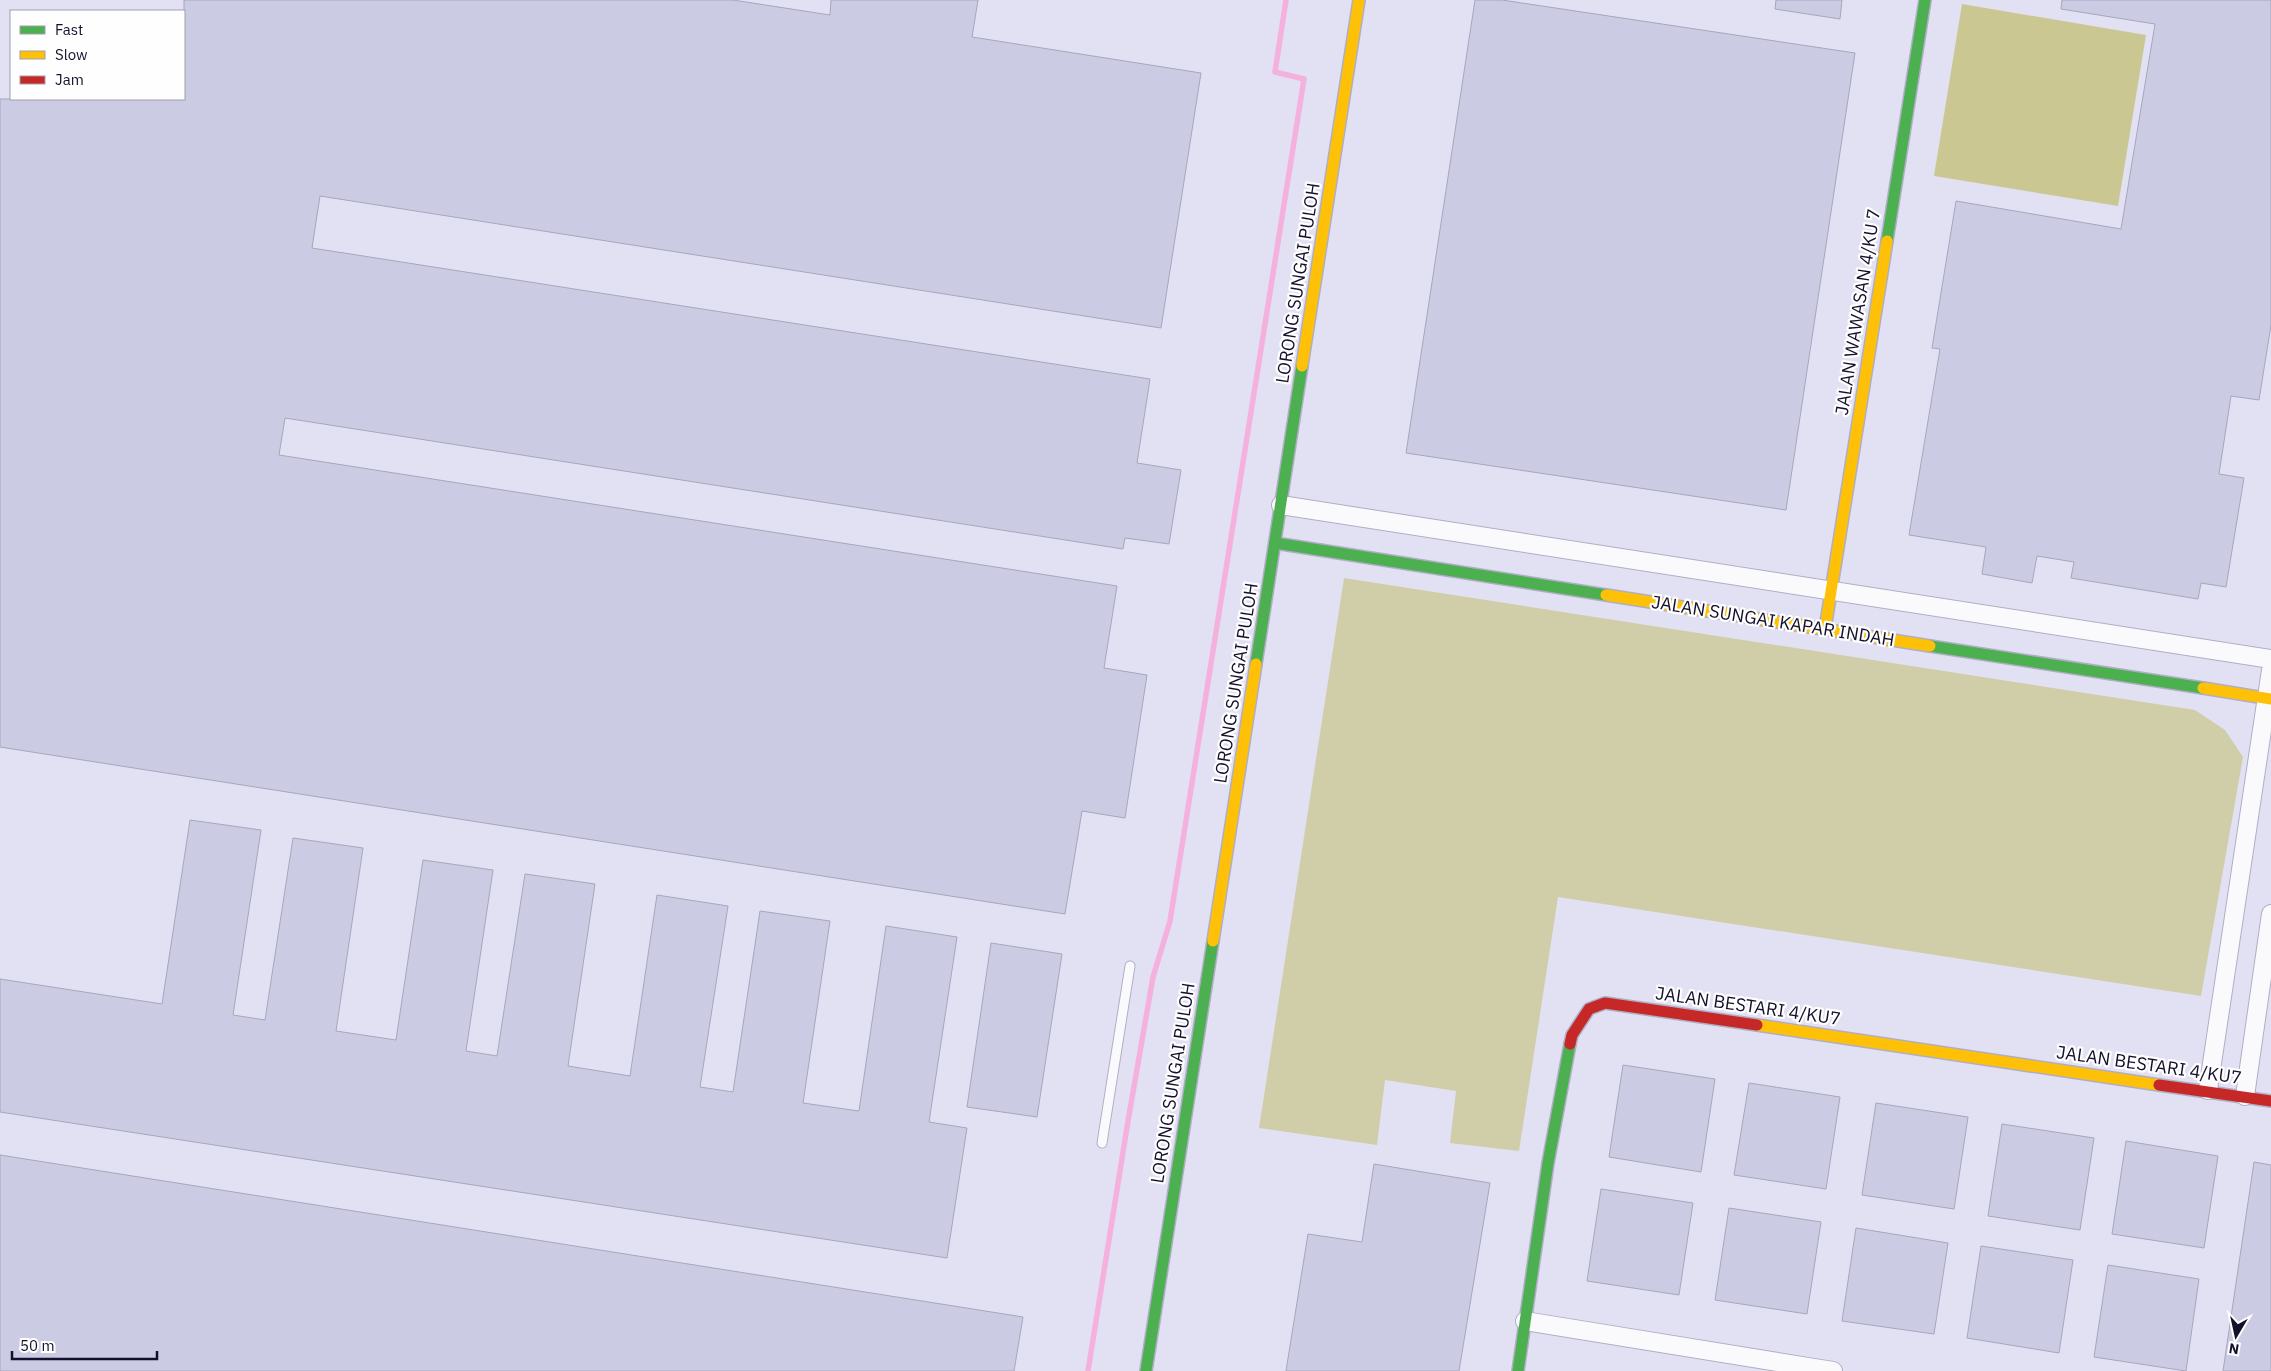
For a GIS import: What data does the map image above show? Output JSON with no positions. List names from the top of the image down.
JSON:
{
  "streets": {
    "street": [
      "LORONG SUNGAI PULOH",
      "JALAN WAWASAN 4/KU 7",
      "JALAN SUNGAI KAPAR INDAH",
      "JALAN BESTARI 4/KU7"
    ]
  },
  "crossings": [
    ["LORONG SUNGAI PULOH", "JALAN SUNGAI KAPAR INDAH"],
    ["JALAN WAWASAN 4/KU 7", "JALAN SUNGAI KAPAR INDAH"]
  ],
  "legend": ["Fast", "Slow", "Jam"],
  "scale_bar": "50 m",
  "north": "bottom"
}
